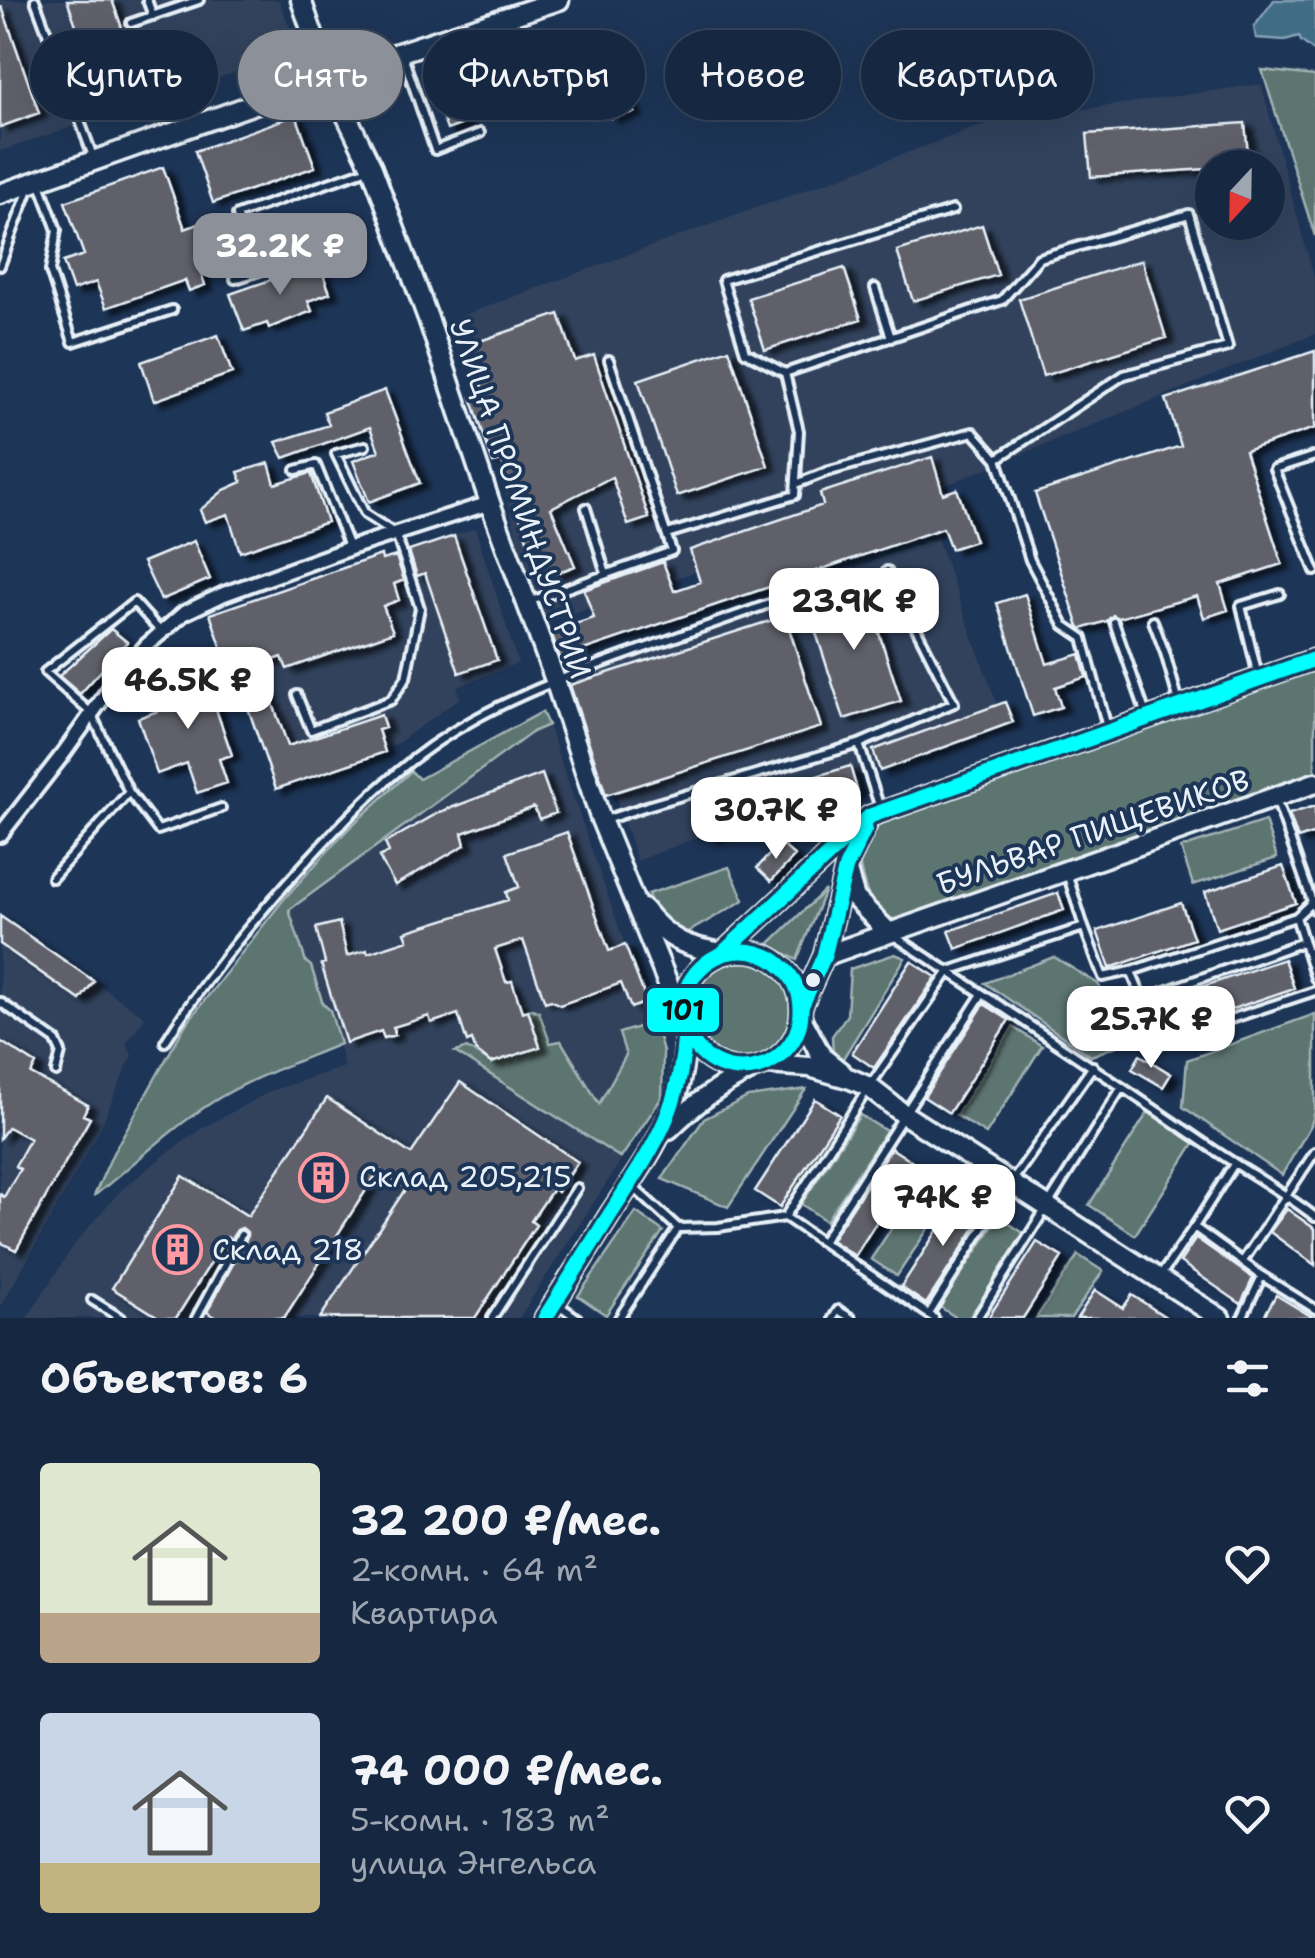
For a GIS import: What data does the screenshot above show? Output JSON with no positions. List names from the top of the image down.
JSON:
{
  "streets": {
    "main road": ["УЛИЦА ПРОМИНДУСТРИИ", "БУЛЬВАР ПИЩЕВИКОВ"]
  },
  "places": {
    "building": ["Склад 205,215", "Склад 218"]
  },
  "lines": ["transit line 101"],
  "north": "bottom",
  "page": {
    "chip": [
      "Купить",
      "Снять",
      "Фильтры",
      "Новое",
      "Квартира"
    ],
    "price": [
      "32.2K ₽",
      "23.9K ₽",
      "46.5K ₽",
      "30.7K ₽",
      "25.7K ₽",
      "74K ₽"
    ],
    "heading": "Объектов: 6",
    "list": [
      {
        "name": "32 200 ₽/мес.",
        "note": "2-комн. · 64 m² · Квартира"
      },
      {
        "name": "74 000 ₽/мес.",
        "note": "5-комн. · 183 m² · улица Энгельса"
      }
    ]
  }
}
